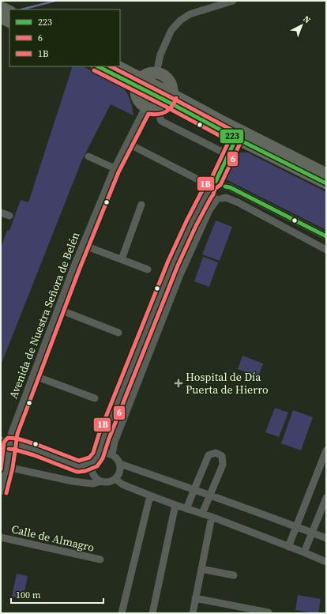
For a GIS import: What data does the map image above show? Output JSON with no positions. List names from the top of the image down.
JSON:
{
  "streets": {
    "street": ["Avenida de Nuestra Señora de Belén", "Calle de Almagro"]
  },
  "places": {
    "health": ["Hospital de Día Puerta de Hierro"]
  },
  "lines": ["transit line 223", "transit line 6", "transit line 1B"],
  "legend": ["223", "6", "1B"],
  "scale_bar": "100 m",
  "north": "top right"
}
